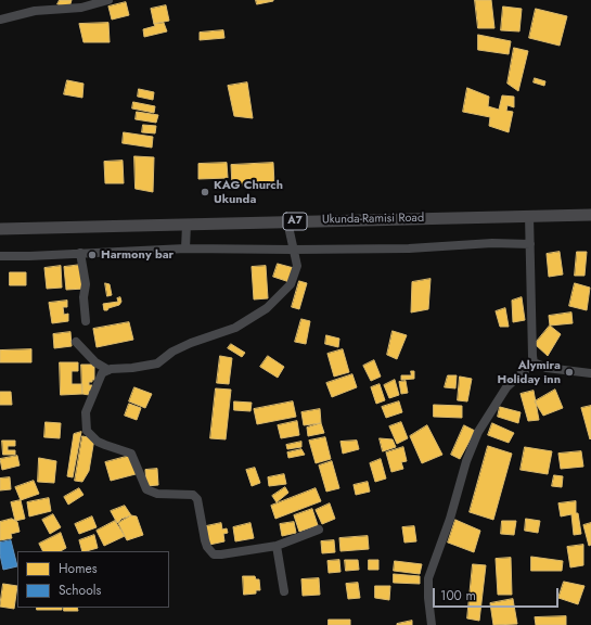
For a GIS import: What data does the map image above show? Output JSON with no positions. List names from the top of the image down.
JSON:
{
  "streets": {
    "highway": ["Ukunda-Ramisi Road", "A7"]
  },
  "places": ["KAG Church Ukunda", "Harmony bar", "Alymira Holiday inn"],
  "legend": ["Homes", "Schools"],
  "scale_bar": "100 m"
}
